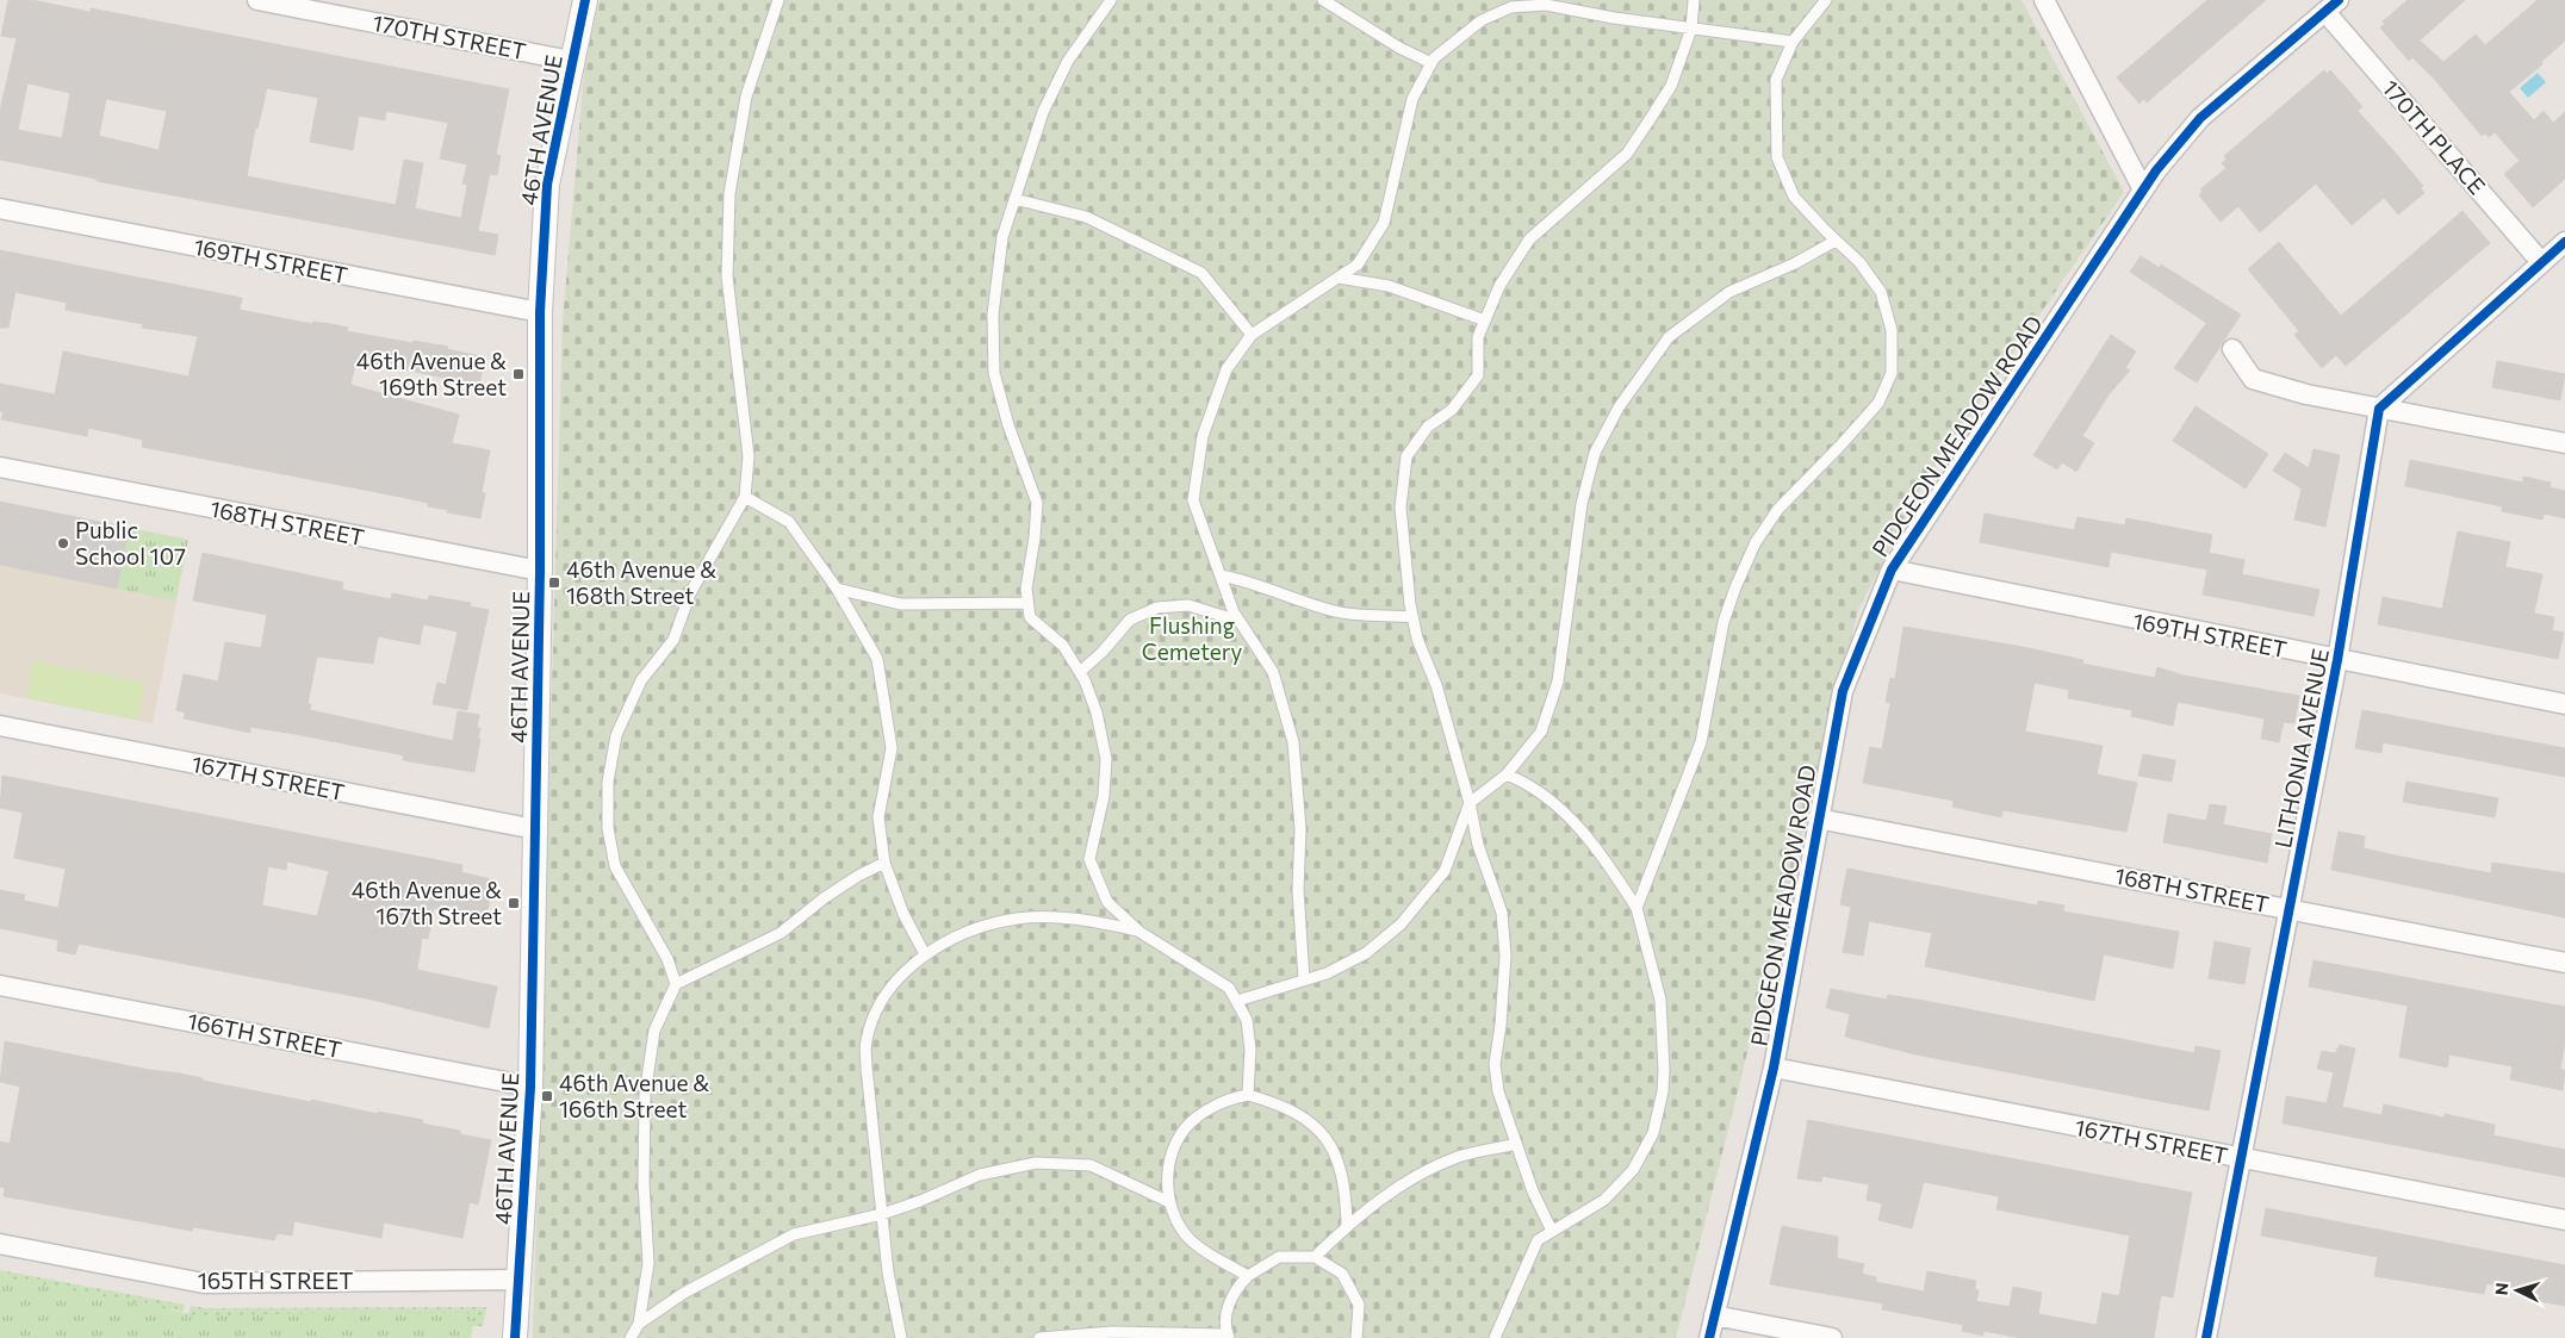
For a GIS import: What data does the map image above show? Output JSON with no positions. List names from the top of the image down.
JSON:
{
  "streets": {
    "street": [
      "170TH STREET",
      "46TH AVENUE",
      "170TH PLACE",
      "169TH STREET",
      "PIDGEON MEADOW ROAD",
      "168TH STREET",
      "LITHONIA AVENUE",
      "167TH STREET",
      "166TH STREET",
      "165TH STREET"
    ]
  },
  "crossings": [
    ["170TH STREET", "46TH AVENUE"],
    ["46TH AVENUE", "169TH STREET"],
    ["46TH AVENUE", "168TH STREET"],
    ["46TH AVENUE", "167TH STREET"],
    ["46TH AVENUE", "166TH STREET"],
    ["46TH AVENUE", "165TH STREET"],
    ["170TH PLACE", "PIDGEON MEADOW ROAD"],
    ["169TH STREET", "PIDGEON MEADOW ROAD"],
    ["169TH STREET", "LITHONIA AVENUE"],
    ["PIDGEON MEADOW ROAD", "168TH STREET"],
    ["PIDGEON MEADOW ROAD", "167TH STREET"],
    ["168TH STREET", "LITHONIA AVENUE"],
    ["LITHONIA AVENUE", "167TH STREET"]
  ],
  "parks": ["Flushing Cemetery"],
  "places": {
    "transit": [
      "46th Avenue & 169th Street",
      "46th Avenue & 168th Street",
      "46th Avenue & 167th Street",
      "46th Avenue & 166th Street"
    ],
    "other": ["Public School 107"]
  },
  "north": "left"
}
